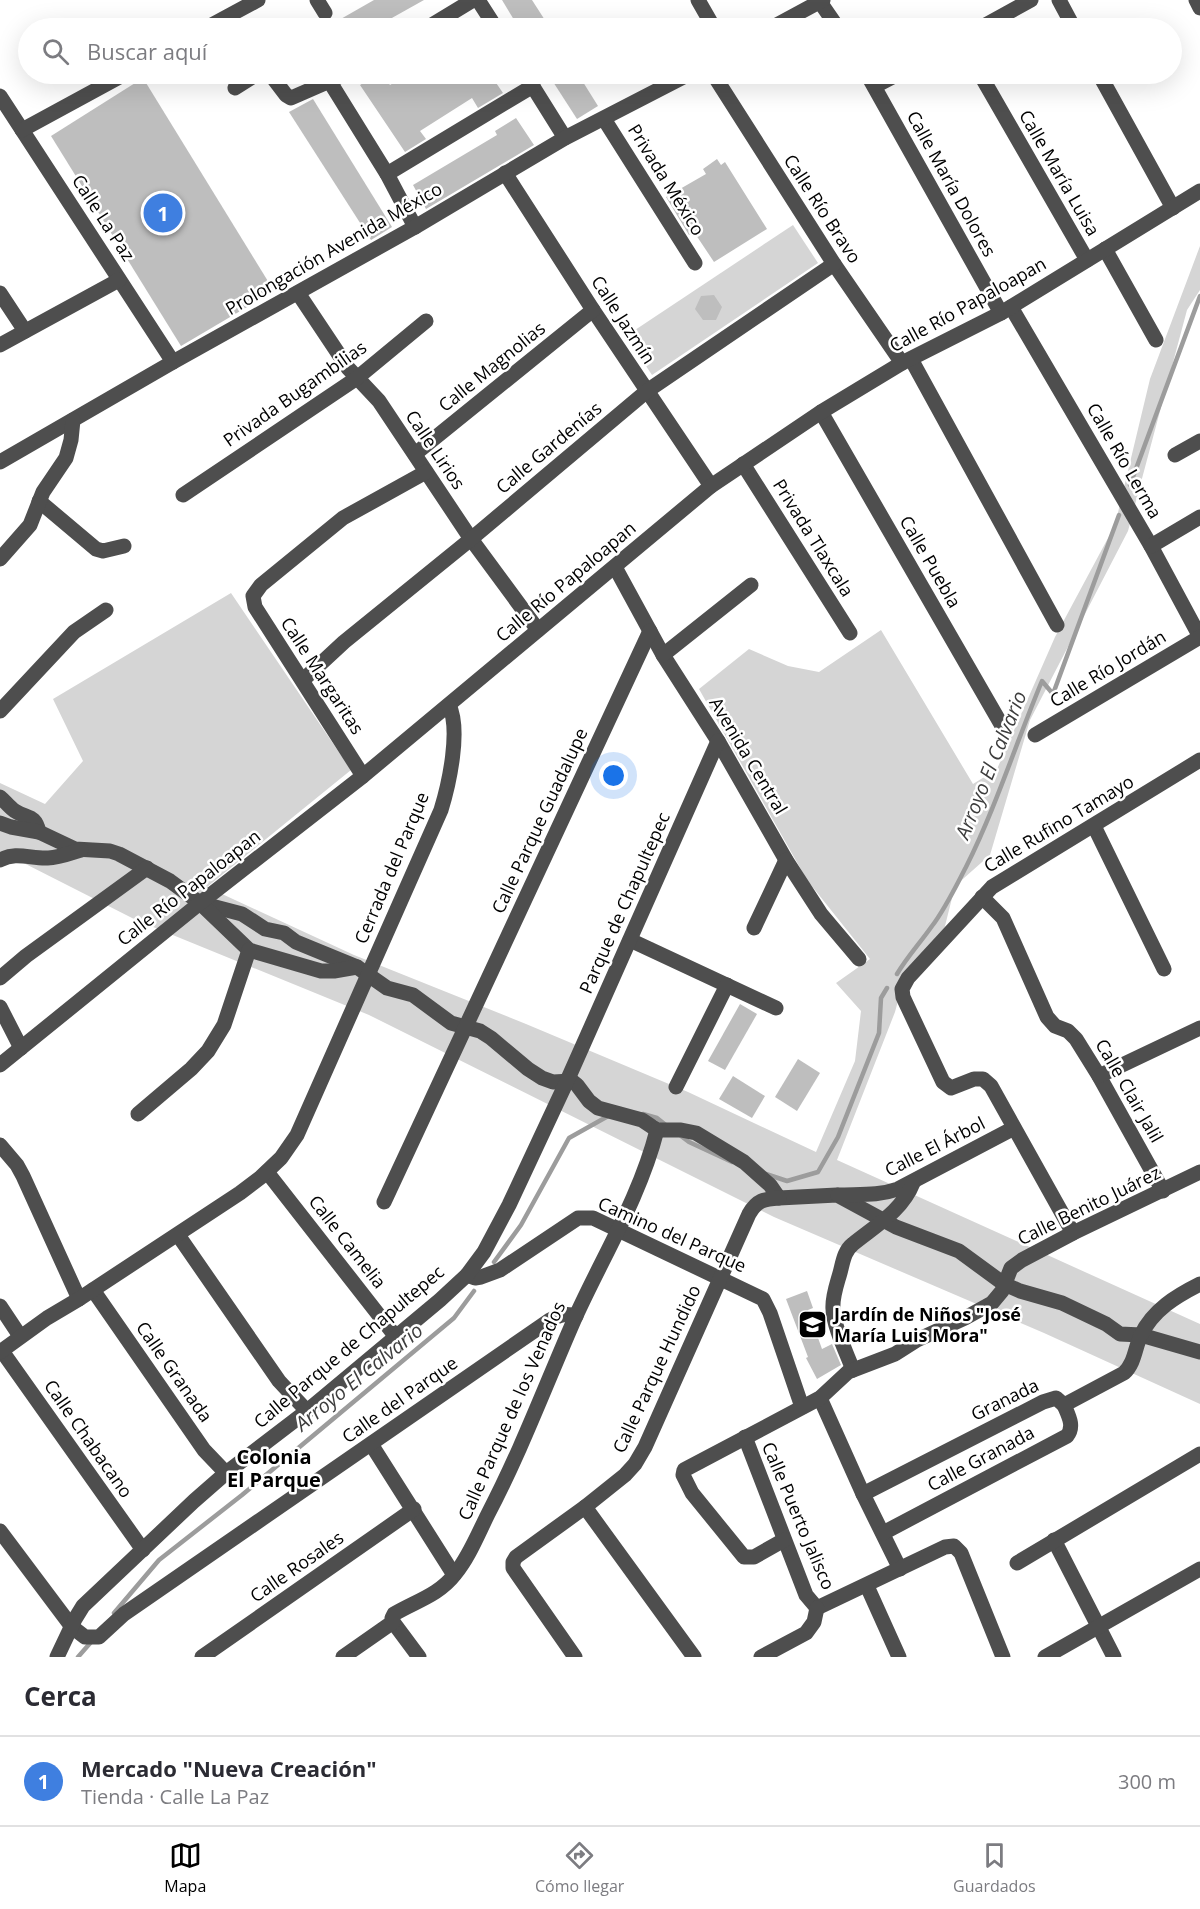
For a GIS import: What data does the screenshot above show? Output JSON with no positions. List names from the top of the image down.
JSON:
{
  "streets": {
    "street": [
      "Calle María Luisa",
      "Privada México",
      "Calle María Dolores",
      "Calle Río Bravo",
      "Calle La Paz",
      "Prolongación Avenida México",
      "Calle Río Papaloapan",
      "Calle Jazmín",
      "Calle Magnolias",
      "Privada Bugambilias",
      "Calle Gardenías",
      "Calle Lirios",
      "Calle Río Lerma",
      "Privada Tlaxcala",
      "Calle Puebla",
      "Calle Río Jordán",
      "Calle Margaritas",
      "Avenida Central",
      "Calle Parque Guadalupe",
      "Calle Rufino Tamayo",
      "Cerrada del Parque",
      "Parque de Chapultepec",
      "Calle Clair Jalil",
      "Calle El Árbol",
      "Calle Benito Juárez",
      "Camino del Parque",
      "Calle Camelia",
      "Calle Parque de Chapultepec",
      "Calle Parque Hundido",
      "Calle Granada",
      "Calle del Parque",
      "Granada",
      "Calle Parque de los Venados",
      "Calle Chabacano",
      "Calle Puerto Jalisco",
      "Calle Rosales"
    ]
  },
  "crossings": [
    ["Calle María Luisa", "Calle Río Papaloapan"],
    ["Privada México", "Prolongación Avenida México"],
    ["Calle María Dolores", "Calle Río Papaloapan"],
    ["Calle María Dolores", "Calle Río Lerma"],
    ["Calle Río Bravo", "Calle Río Papaloapan"],
    ["Calle Río Bravo", "Calle Gardenías"],
    ["Calle La Paz", "Prolongación Avenida México"],
    ["Prolongación Avenida México", "Calle Jazmín"],
    ["Prolongación Avenida México", "Calle Lirios"],
    ["Calle Río Papaloapan", "Calle Jazmín"],
    ["Calle Río Papaloapan", "Calle Lirios"],
    ["Calle Río Papaloapan", "Calle Río Lerma"],
    ["Calle Río Papaloapan", "Privada Tlaxcala"],
    ["Calle Río Papaloapan", "Calle Puebla"],
    ["Calle Río Papaloapan", "Calle Margaritas"],
    ["Calle Río Papaloapan", "Avenida Central"],
    ["Calle Río Papaloapan", "Cerrada del Parque"],
    ["Calle Jazmín", "Calle Magnolias"],
    ["Calle Jazmín", "Calle Gardenías"],
    ["Calle Magnolias", "Calle Lirios"],
    ["Privada Bugambilias", "Calle Lirios"],
    ["Calle Gardenías", "Calle Lirios"],
    ["Calle Gardenías", "Calle Margaritas"],
    ["Calle Lirios", "Calle Margaritas"],
    ["Calle Río Lerma", "Calle Río Jordán"],
    ["Avenida Central", "Calle Parque Guadalupe"],
    ["Avenida Central", "Parque de Chapultepec"],
    ["Calle Rufino Tamayo", "Calle Clair Jalil"],
    ["Calle Rufino Tamayo", "Calle El Árbol"],
    ["Parque de Chapultepec", "Calle Parque de Chapultepec"],
    ["Calle Clair Jalil", "Calle Benito Juárez"],
    ["Calle El Árbol", "Calle Parque Hundido"],
    ["Camino del Parque", "Calle Parque de Chapultepec"],
    ["Camino del Parque", "Calle Parque Hundido"],
    ["Camino del Parque", "Calle Parque de los Venados"],
    ["Calle Camelia", "Calle Parque de Chapultepec"],
    ["Calle Parque de Chapultepec", "Calle Granada"],
    ["Calle Parque de Chapultepec", "Calle del Parque"],
    ["Calle Parque de Chapultepec", "Calle Chabacano"],
    ["Calle Granada", "Granada"],
    ["Calle del Parque", "Calle Parque de los Venados"]
  ],
  "districts": ["Colonia El Parque"],
  "water": ["Arroyo El Calvario"],
  "places": {
    "school or university": ["Jardín de Niños \"José María Luis Mora\""]
  },
  "page": {
    "search": "Buscar aquí",
    "pins": "1",
    "heading": "Cerca",
    "list": [
      {
        "mark": "1",
        "name": "Mercado \"Nueva Creación\"",
        "note": "Tienda · Calle La Paz",
        "value": "300 m"
      }
    ],
    "nav": ["Mapa", "Cómo llegar", "Guardados"]
  }
}
